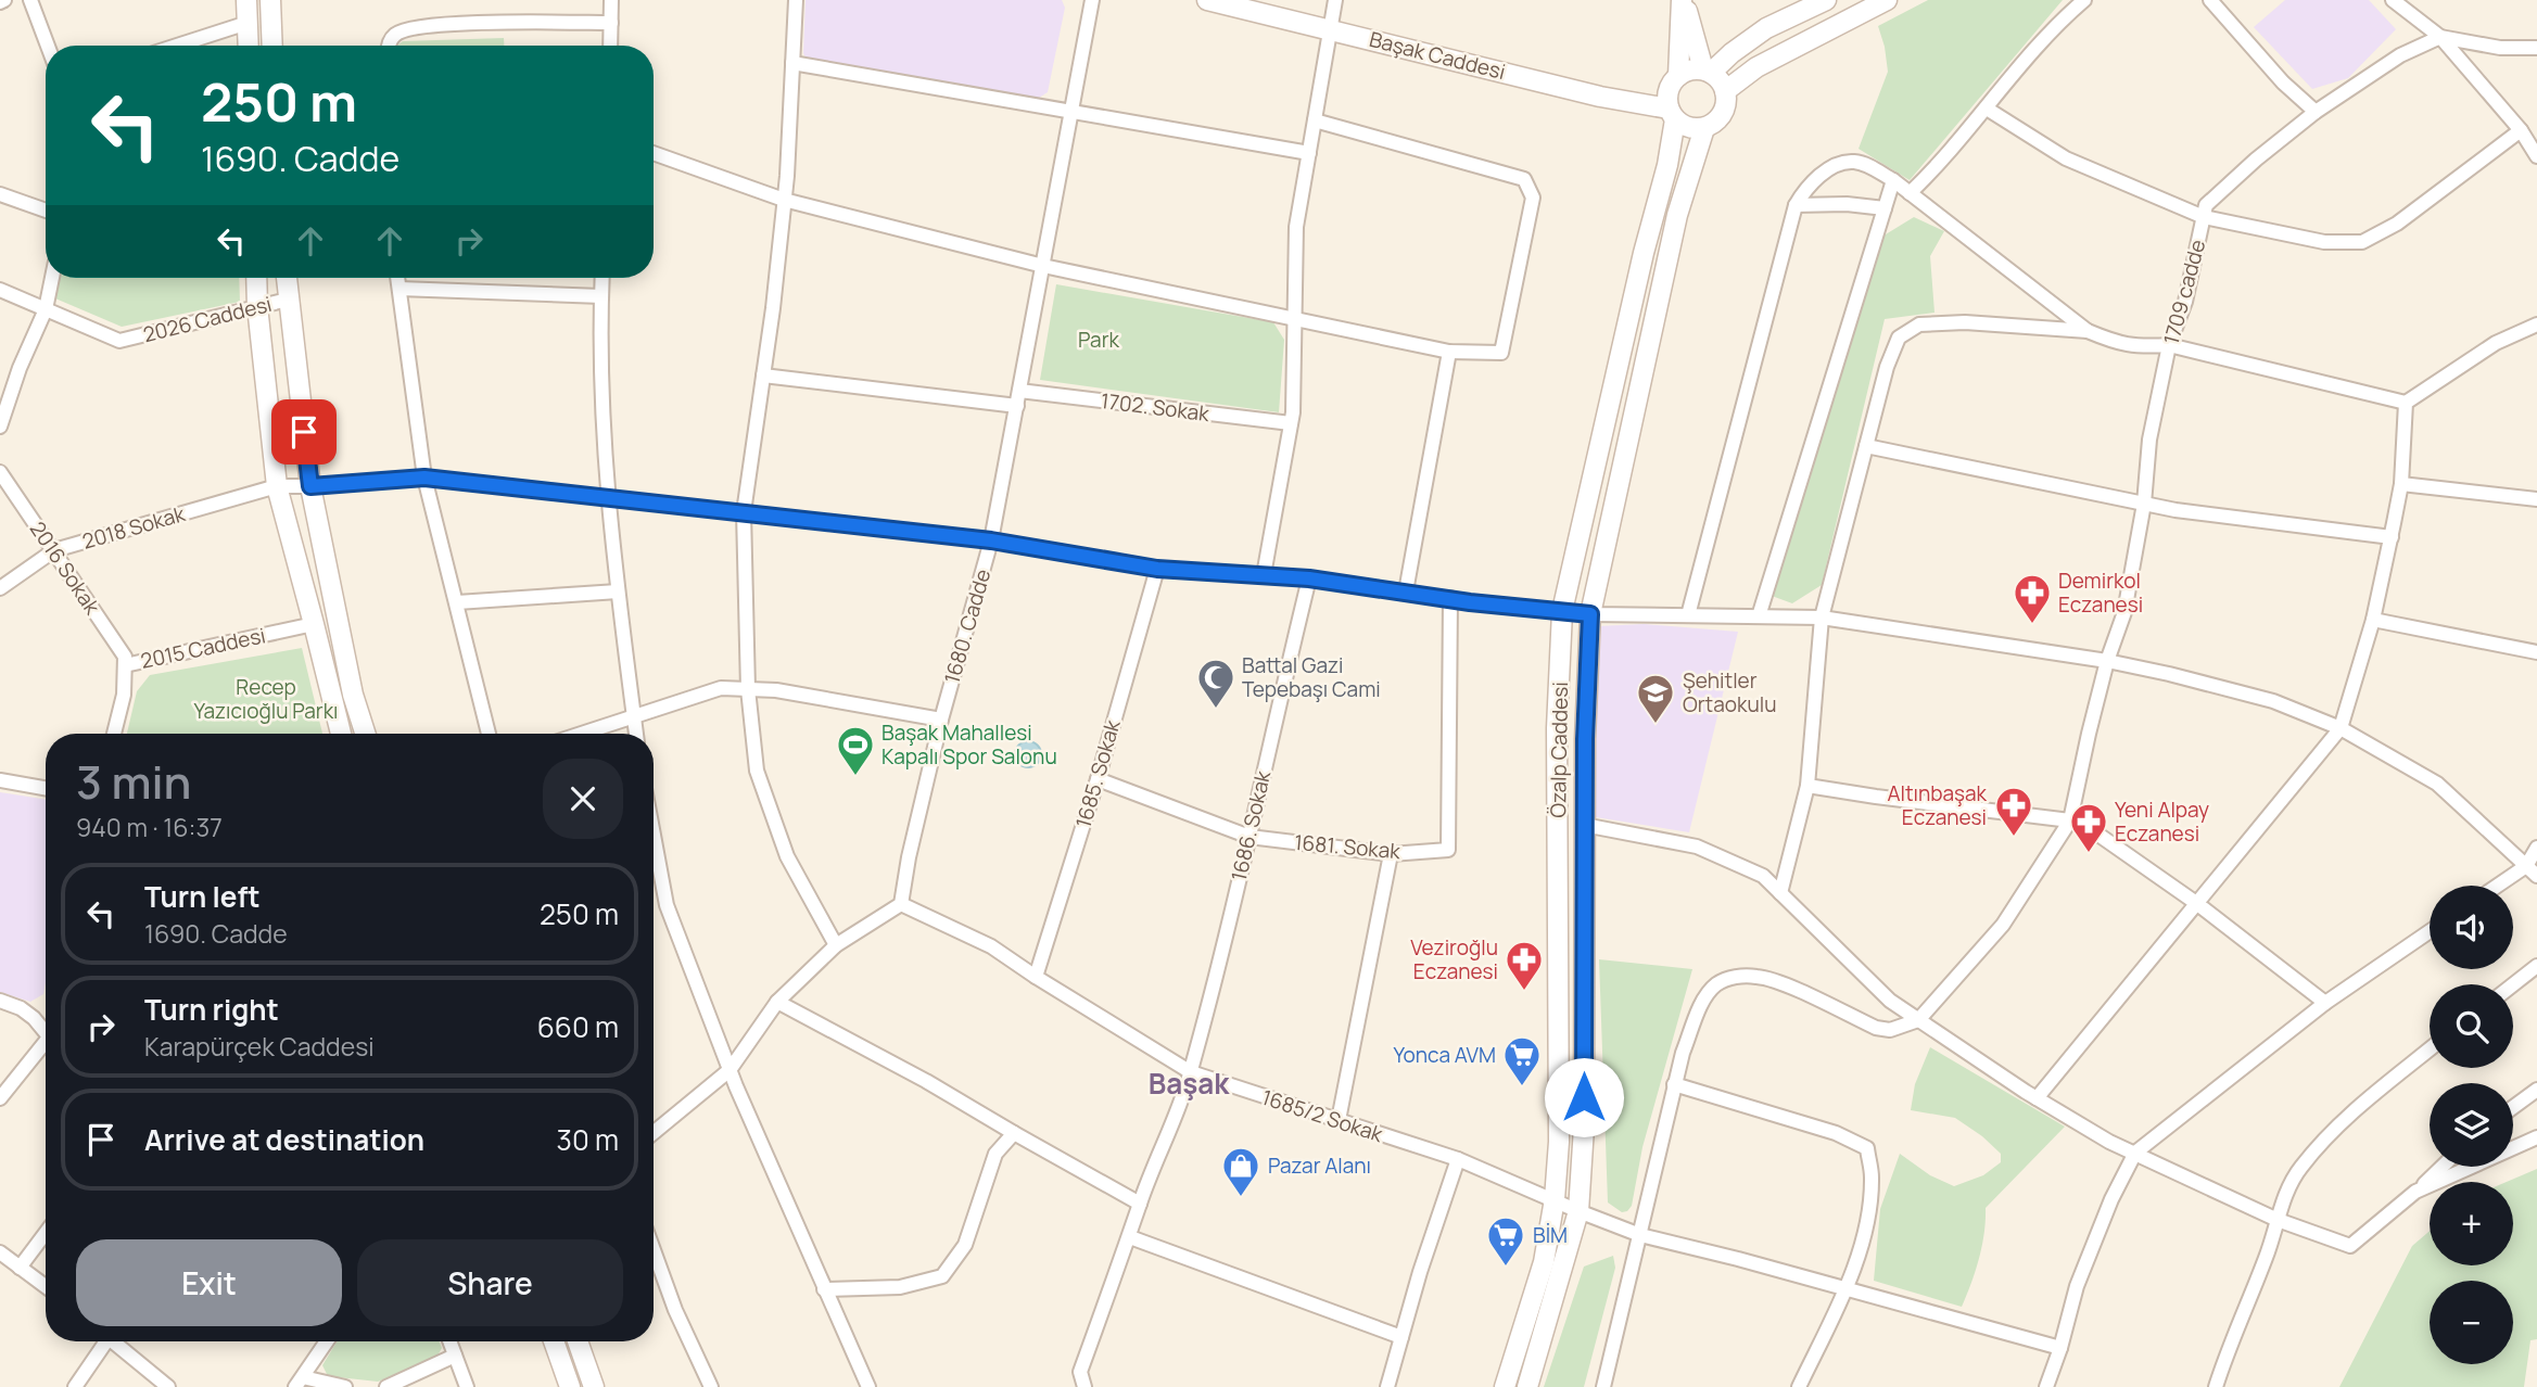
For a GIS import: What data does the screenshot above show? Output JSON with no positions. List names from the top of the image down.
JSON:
{
  "streets": {
    "main road": ["Başak Caddesi", "Özalp Caddesi"],
    "street": [
      "1709 cadde",
      "2026 Caddesi",
      "1702. Sokak",
      "2018 Sokak",
      "2016 Sokak",
      "1680. Cadde",
      "2015 Caddesi",
      "1685. Sokak",
      "1686. Sokak",
      "1681. Sokak",
      "1685/2 Sokak"
    ]
  },
  "crossings": [
    ["Başak Caddesi", "Özalp Caddesi"],
    ["1709 cadde", "2018 Sokak"],
    ["1702. Sokak", "1680. Cadde"],
    ["2018 Sokak", "2016 Sokak"],
    ["2018 Sokak", "1680. Cadde"],
    ["2018 Sokak", "Özalp Caddesi"],
    ["2018 Sokak", "1685. Sokak"],
    ["2018 Sokak", "1686. Sokak"],
    ["2018 Sokak", "1681. Sokak"],
    ["2016 Sokak", "2015 Caddesi"],
    ["1680. Cadde", "1685/2 Sokak"],
    ["Özalp Caddesi", "1685/2 Sokak"],
    ["1685. Sokak", "1681. Sokak"],
    ["1685. Sokak", "1685/2 Sokak"],
    ["1686. Sokak", "1681. Sokak"],
    ["1686. Sokak", "1685/2 Sokak"]
  ],
  "districts": ["Başak"],
  "parks": ["Park", "Recep Yazıcıoğlu Parkı"],
  "places": {
    "pharmacy": [
      "Demirkol Eczanesi",
      "Altınbaşak Eczanesi",
      "Yeni Alpay Eczanesi",
      "Veziroğlu Eczanesi"
    ],
    "mosque": ["Battal Gazi Tepebaşı Cami"],
    "school or university": ["Şehitler Ortaokulu"],
    "sports": ["Başak Mahallesi Kapalı Spor Salonu"],
    "supermarket": ["Yonca AVM", "BİM"],
    "shop": ["Pazar Alanı"]
  },
  "page": {
    "turn": ["250 m", "1690. Cadde"],
    "heading": ["3 min", "940 m · 16:37"],
    "list": [
      {
        "name": "Turn left",
        "note": "1690. Cadde",
        "value": "250 m"
      },
      {
        "name": "Turn right",
        "note": "Karapürçek Caddesi",
        "value": "660 m"
      },
      {
        "name": "Arrive at destination",
        "value": "30 m"
      }
    ],
    "map_buttons": ["+", "−"],
    "buttons": ["Exit", "Share"]
  }
}
